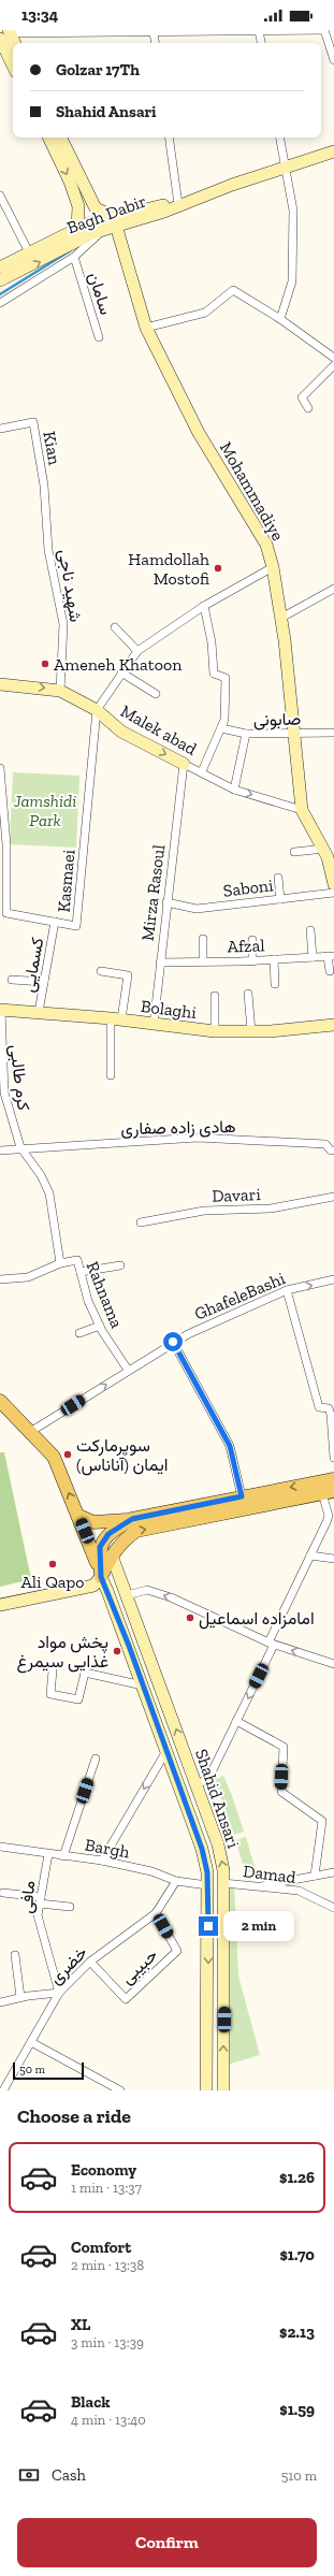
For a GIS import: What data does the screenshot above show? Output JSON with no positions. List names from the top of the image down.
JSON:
{
  "streets": {
    "main road": [
      "Bagh Dabir",
      "Mohammadiye",
      "Malek abad",
      "Bolaghi",
      "Shahid Ansari"
    ],
    "street": [
      "سامان",
      "Kian",
      "شهید ناجی",
      "صابونی",
      "Kasmaei",
      "Saboni",
      "Mirza Rasoul",
      "Afzal",
      "کسمایی",
      "کرم طالبی",
      "هادی زاده صفاری",
      "Davari",
      "Rahnama",
      "GhafeleBashi",
      "Bargh",
      "Damad",
      "مافی",
      "خضری",
      "حبیبی"
    ]
  },
  "crossings": [
    ["Bagh Dabir", "Mohammadiye"],
    ["Kian", "شهید ناجی"],
    ["Mohammadiye", "صابونی"],
    ["Mohammadiye", "Malek abad"],
    ["شهید ناجی", "Malek abad"],
    ["Malek abad", "Kasmaei"],
    ["Malek abad", "Mirza Rasoul"],
    ["Kasmaei", "کسمایی"],
    ["Saboni", "Mirza Rasoul"],
    ["Mirza Rasoul", "Afzal"],
    ["Mirza Rasoul", "Bolaghi"],
    ["کسمایی", "Bolaghi"],
    ["Bolaghi", "کرم طالبی"],
    ["کرم طالبی", "هادی زاده صفاری"],
    ["کرم طالبی", "Rahnama"],
    ["هادی زاده صفاری", "Rahnama"],
    ["Rahnama", "GhafeleBashi"],
    ["Shahid Ansari", "Bargh"],
    ["Shahid Ansari", "Damad"],
    ["Bargh", "مافی"],
    ["Bargh", "خضری"],
    ["مافی", "خضری"],
    ["خضری", "حبیبی"]
  ],
  "one_way": ["Malek abad", "GhafeleBashi"],
  "parks": ["Jamshidi Park"],
  "places": [
    "Hamdollah Mostofi",
    "Ameneh Khatoon",
    "سوپرمارکت ایمان (آناناس)",
    "Ali Qapo",
    "امامزاده اسماعیل",
    "پخش مواد غذایی سیمرغ"
  ],
  "scale_bar": "50 m",
  "page": {
    "status": "13:34",
    "banner": ["Golzar 17Th", "Shahid Ansari"],
    "bubble": "2 min",
    "scale": "50 m",
    "heading": "Choose a ride",
    "list": [
      {
        "name": "Economy",
        "note": "1 min · 13:37",
        "value": "$1.26"
      },
      {
        "name": "Comfort",
        "note": "2 min · 13:38",
        "value": "$1.70"
      },
      {
        "name": "XL",
        "note": "3 min · 13:39",
        "value": "$2.13"
      },
      {
        "name": "Black",
        "note": "4 min · 13:40",
        "value": "$1.59"
      }
    ],
    "pay": ["Cash", "510 m"],
    "buttons": "Confirm"
  }
}
